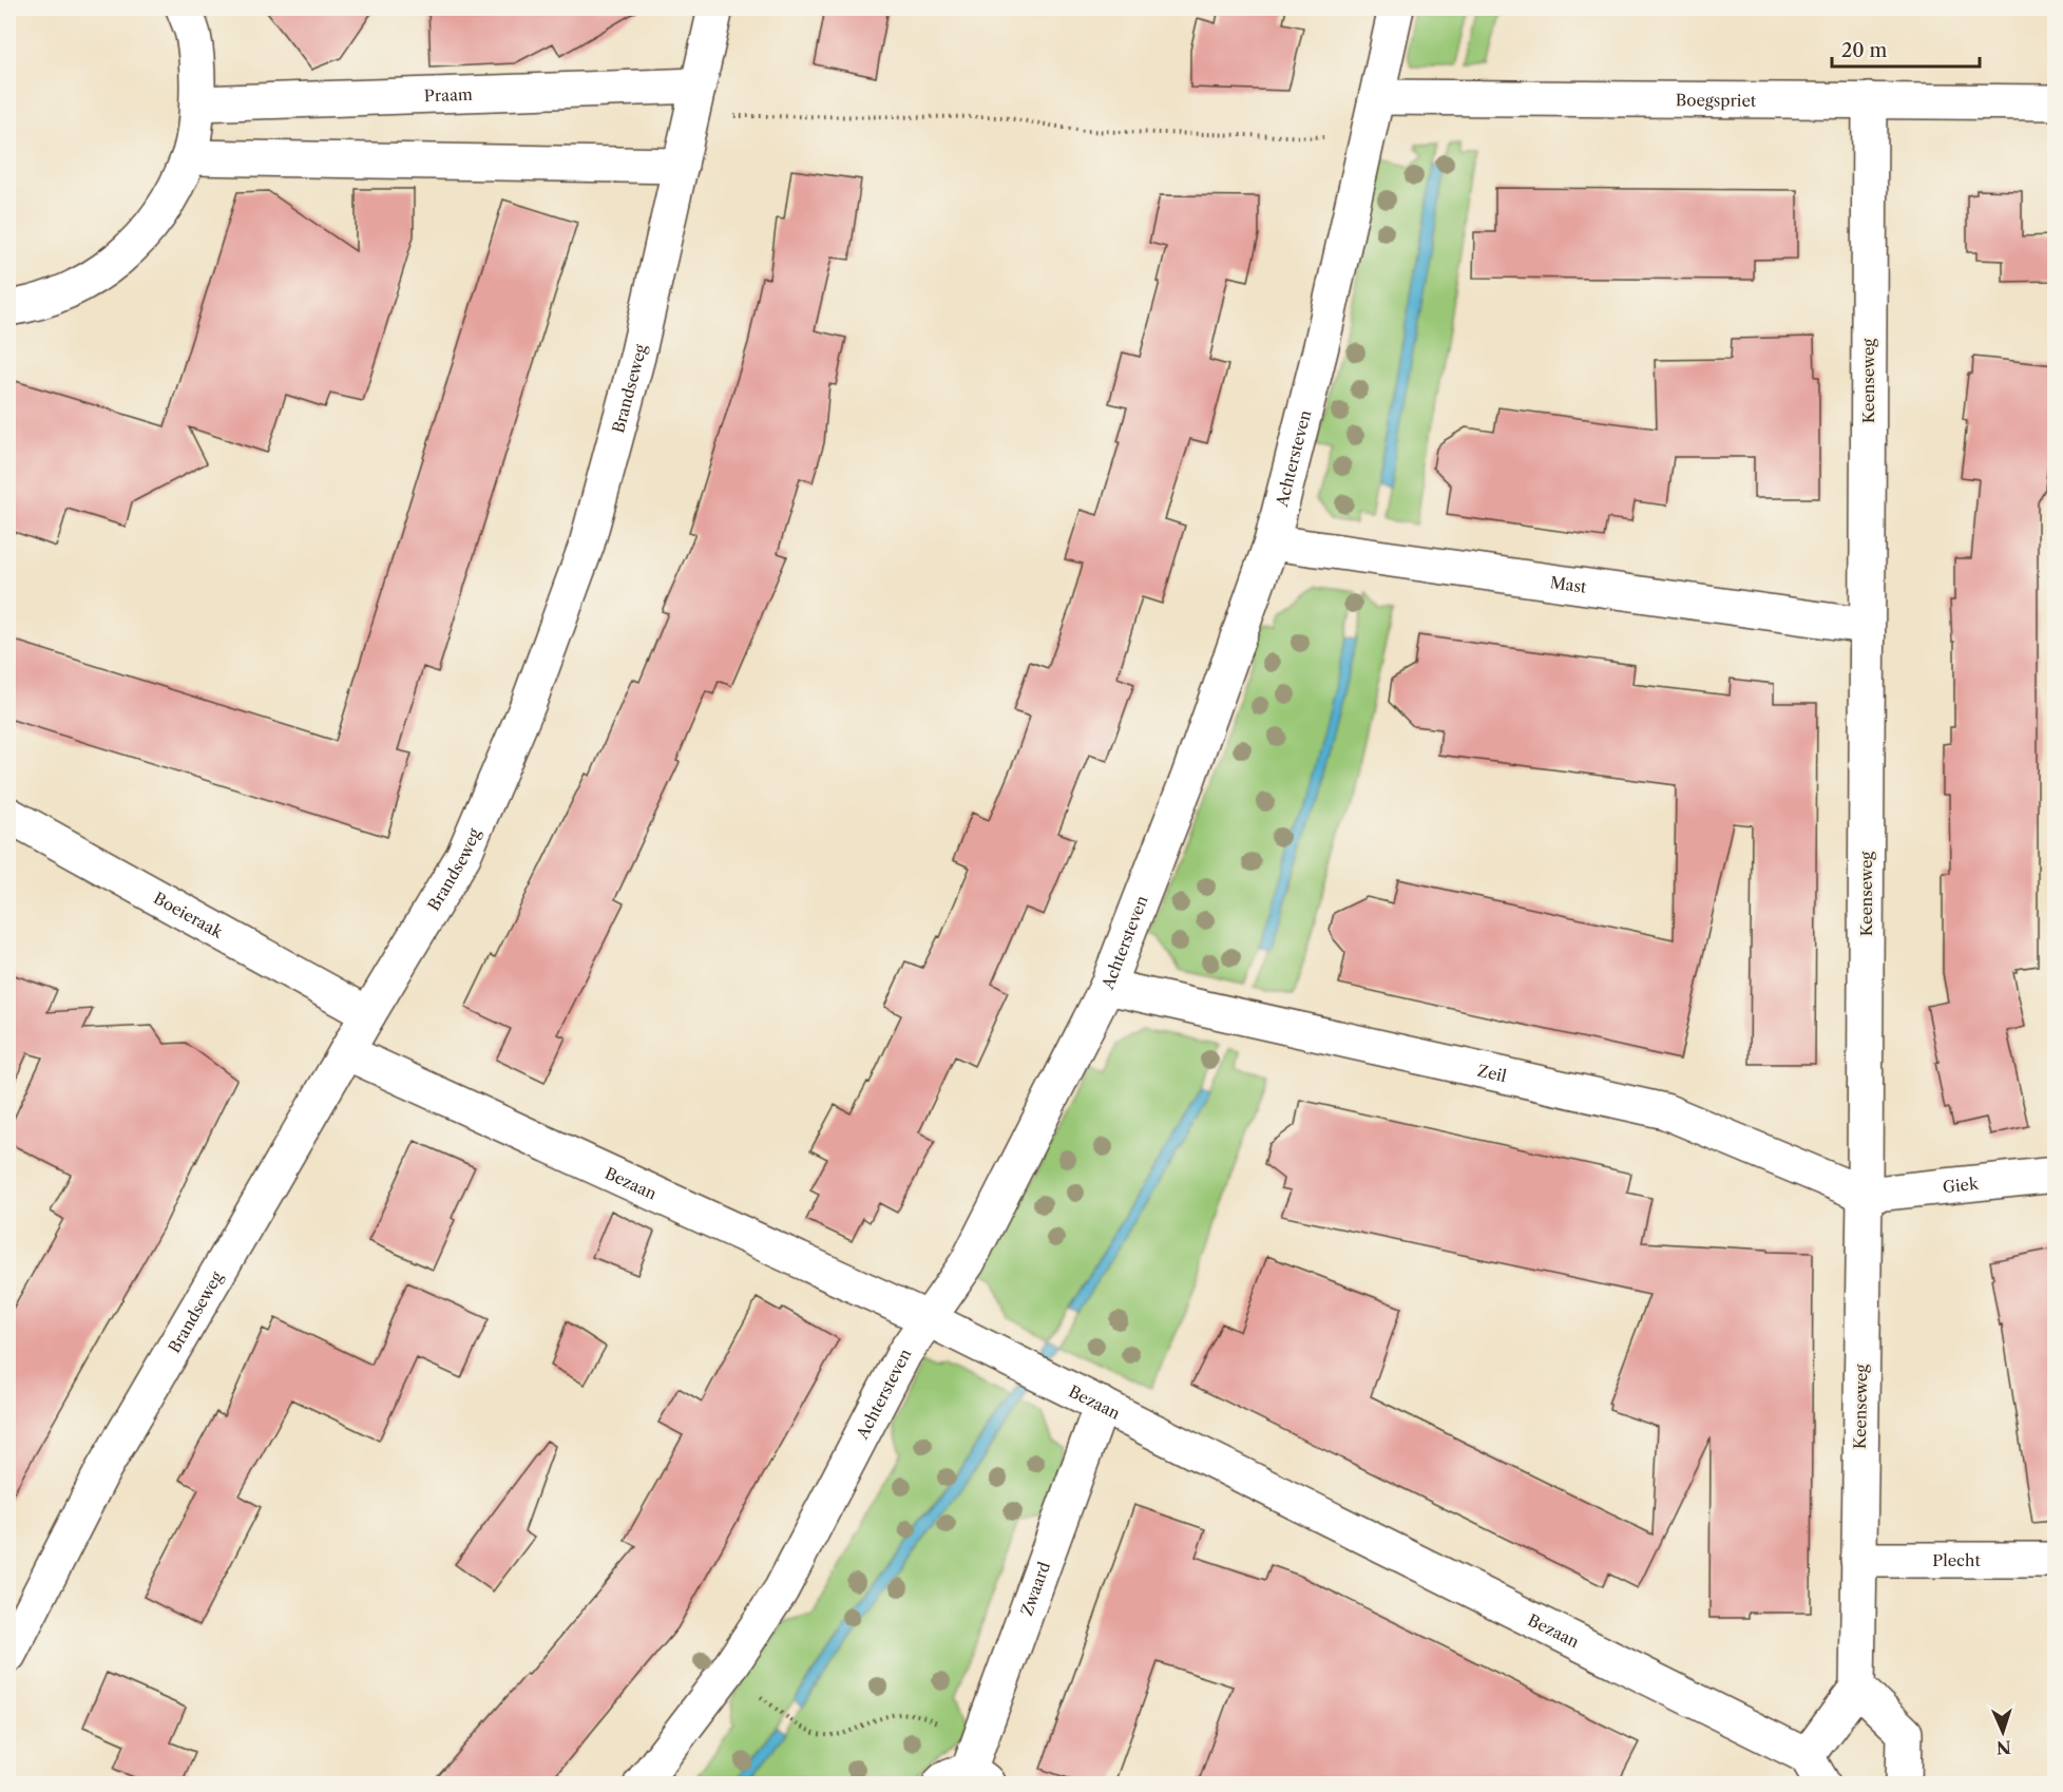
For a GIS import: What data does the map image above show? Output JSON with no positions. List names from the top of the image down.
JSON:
{
  "streets": {
    "street": [
      "Praam",
      "Boegspriet",
      "Keenseweg",
      "Brandseweg",
      "Achtersteven",
      "Mast",
      "Boeieraak",
      "Zeil",
      "Bezaan",
      "Giek",
      "Plecht",
      "Zwaard"
    ]
  },
  "crossings": [
    ["Praam", "Brandseweg"],
    ["Boegspriet", "Keenseweg"],
    ["Boegspriet", "Achtersteven"],
    ["Keenseweg", "Mast"],
    ["Keenseweg", "Zeil"],
    ["Keenseweg", "Giek"],
    ["Keenseweg", "Plecht"],
    ["Brandseweg", "Boeieraak"],
    ["Brandseweg", "Bezaan"],
    ["Achtersteven", "Mast"],
    ["Achtersteven", "Zeil"],
    ["Achtersteven", "Bezaan"],
    ["Zeil", "Giek"],
    ["Bezaan", "Zwaard"]
  ],
  "scale_bar": "20 m",
  "north": "bottom"
}
